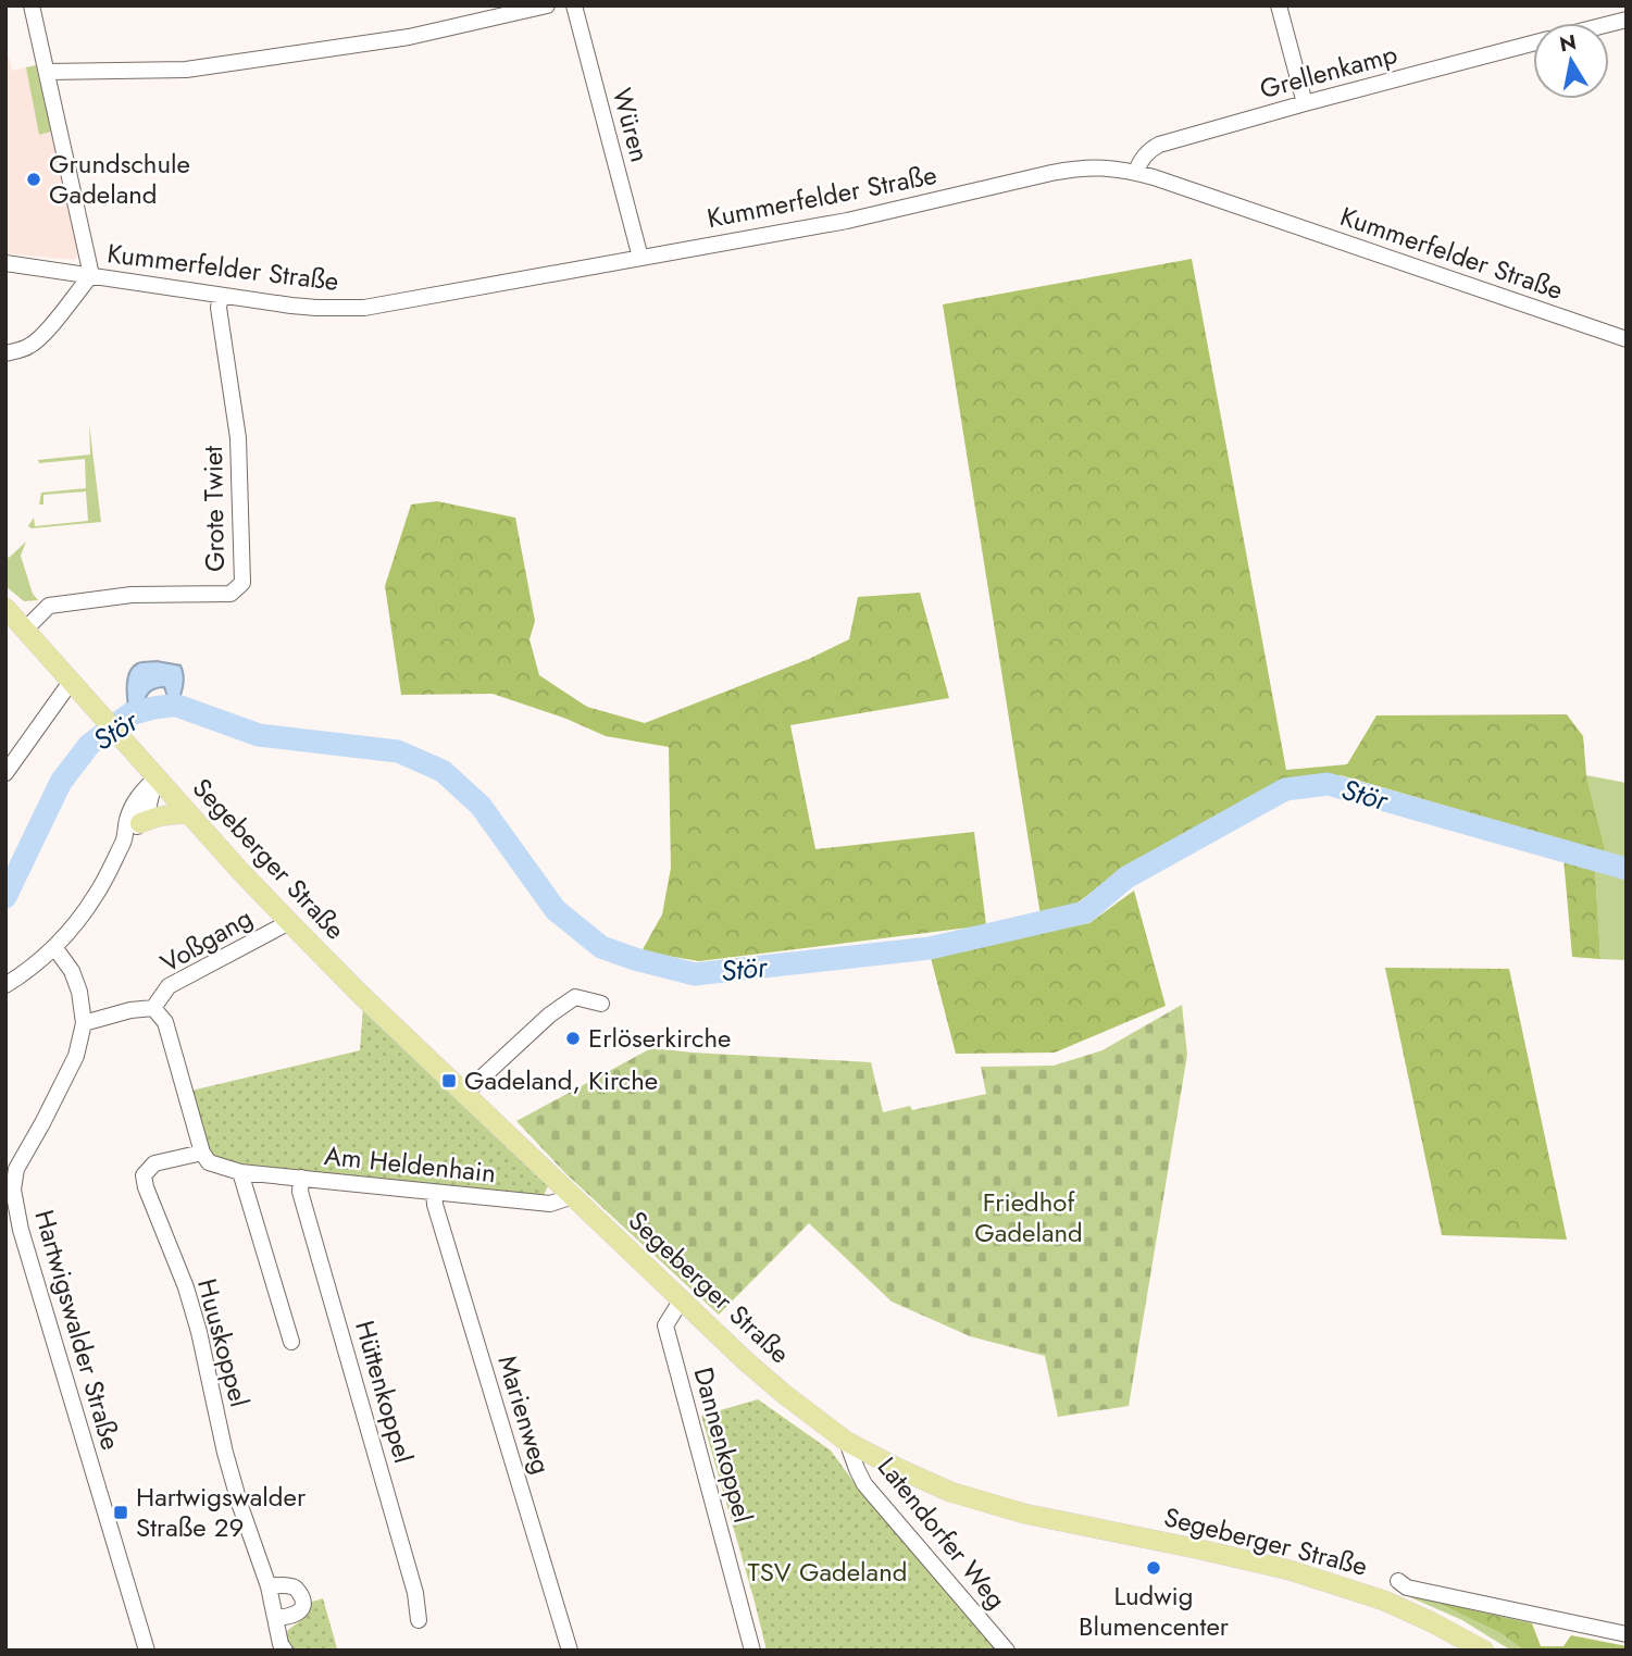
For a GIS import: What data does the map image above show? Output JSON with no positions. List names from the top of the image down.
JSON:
{
  "streets": {
    "main road": ["Segeberger Straße"],
    "street": [
      "Grellenkamp",
      "Würen",
      "Kummerfelder Straße",
      "Grote Twiet",
      "Voßgang",
      "Am Heldenhain",
      "Hartwigswalder Straße",
      "Huuskoppel",
      "Hüttenkoppel",
      "Marienweg",
      "Dannenkoppel",
      "Latendorfer Weg"
    ]
  },
  "crossings": [
    ["Grellenkamp", "Kummerfelder Straße"],
    ["Würen", "Kummerfelder Straße"],
    ["Kummerfelder Straße", "Grote Twiet"],
    ["Grote Twiet", "Segeberger Straße"],
    ["Segeberger Straße", "Voßgang"],
    ["Segeberger Straße", "Am Heldenhain"],
    ["Segeberger Straße", "Dannenkoppel"],
    ["Segeberger Straße", "Latendorfer Weg"],
    ["Am Heldenhain", "Huuskoppel"],
    ["Am Heldenhain", "Hüttenkoppel"],
    ["Am Heldenhain", "Marienweg"]
  ],
  "water": ["Stör"],
  "parks": ["Friedhof Gadeland", "TSV Gadeland"],
  "places": {
    "other": ["Grundschule Gadeland", "Erlöserkirche", "Ludwig Blumencenter"],
    "transit": ["Gadeland, Kirche", "Hartwigswalder Straße 29"]
  },
  "north": "top"
}
